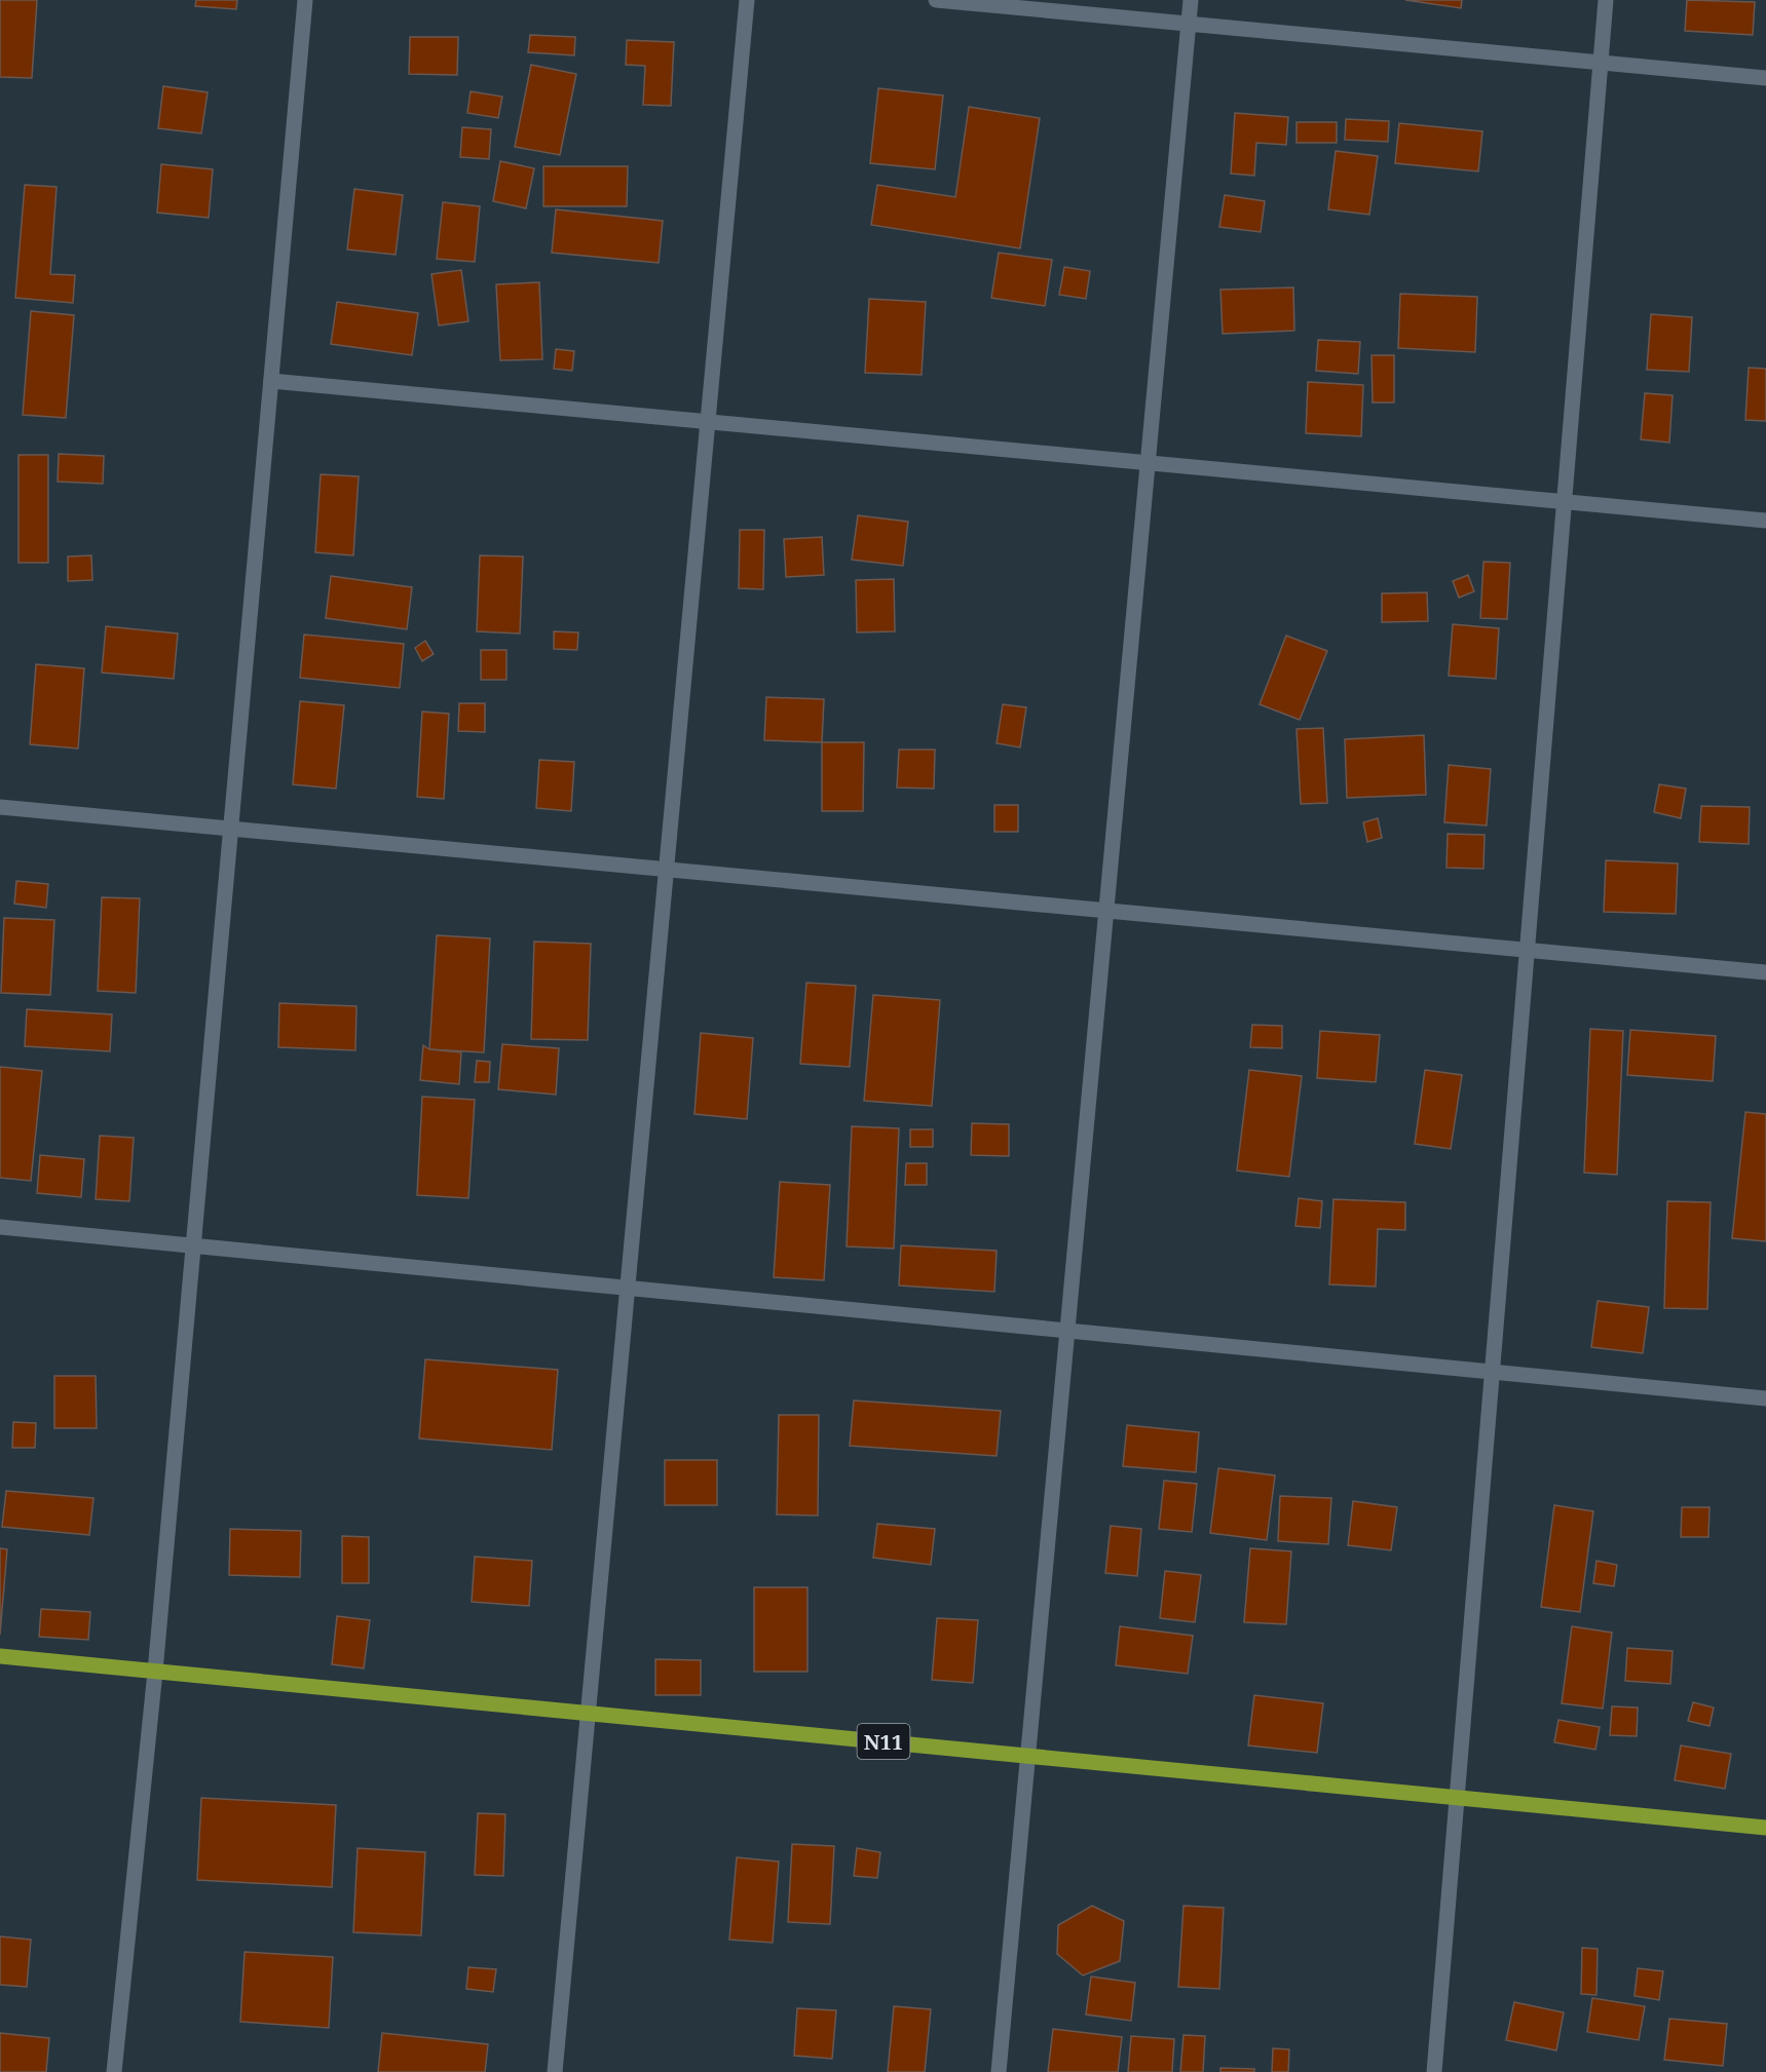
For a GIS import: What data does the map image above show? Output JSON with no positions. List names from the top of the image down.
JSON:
{
  "streets": {
    "main road": ["N11"]
  }
}
